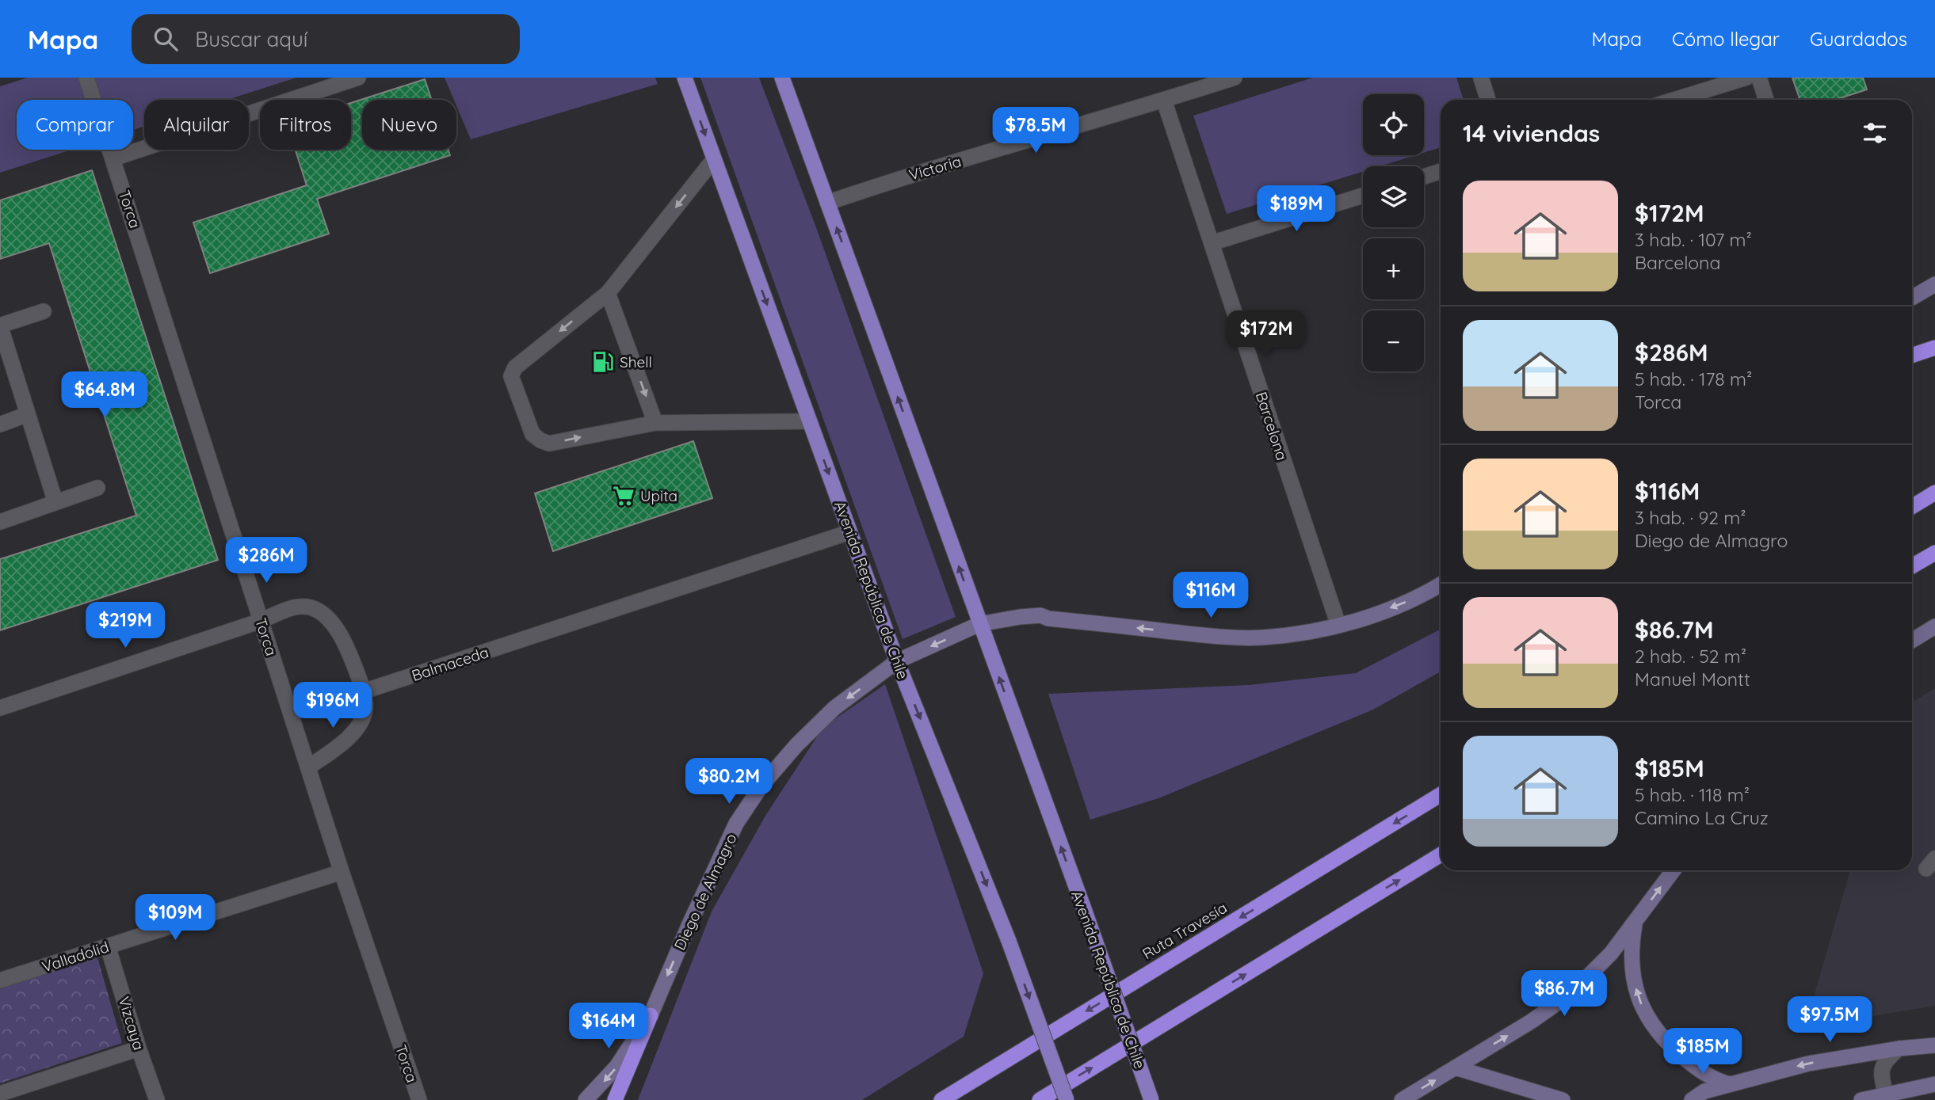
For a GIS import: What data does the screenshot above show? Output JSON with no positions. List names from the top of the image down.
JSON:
{
  "streets": {
    "highway": ["Ruta Travesía"],
    "main road": ["Avenida República de Chile", "Diego de Almagro"],
    "street": [
      "Victoria",
      "Torca",
      "Barcelona",
      "Balmaceda",
      "Valladolid",
      "Vizcaya"
    ]
  },
  "crossings": [
    ["Victoria", "Barcelona"],
    ["Victoria", "Avenida República de Chile"],
    ["Torca", "Valladolid"],
    ["Barcelona", "Diego de Almagro"],
    ["Avenida República de Chile", "Balmaceda"],
    ["Avenida República de Chile", "Diego de Almagro"],
    ["Valladolid", "Vizcaya"]
  ],
  "one_way": ["Diego de Almagro"],
  "places": {
    "fuel station": ["Shell"],
    "supermarket": ["Upita"]
  },
  "page": {
    "header": "Mapa",
    "search": "Buscar aquí",
    "nav": ["Mapa", "Cómo llegar", "Guardados"],
    "map_buttons": ["+", "−"],
    "chip": [
      "Comprar",
      "Alquilar",
      "Filtros",
      "Nuevo"
    ],
    "heading": "14 viviendas",
    "price": [
      "$78.5M",
      "$189M",
      "$172M",
      "$64.8M",
      "$286M",
      "$116M",
      "$219M",
      "$196M",
      "$80.2M",
      "$109M",
      "$86.7M",
      "$97.5M",
      "$164M",
      "$185M"
    ],
    "list": [
      {
        "name": "$172M",
        "note": "3 hab. · 107 m² · Barcelona"
      },
      {
        "name": "$286M",
        "note": "5 hab. · 178 m² · Torca"
      },
      {
        "name": "$116M",
        "note": "3 hab. · 92 m² · Diego de Almagro"
      },
      {
        "name": "$86.7M",
        "note": "2 hab. · 52 m² · Manuel Montt"
      },
      {
        "name": "$185M",
        "note": "5 hab. · 118 m² · Camino La Cruz"
      }
    ]
  }
}
